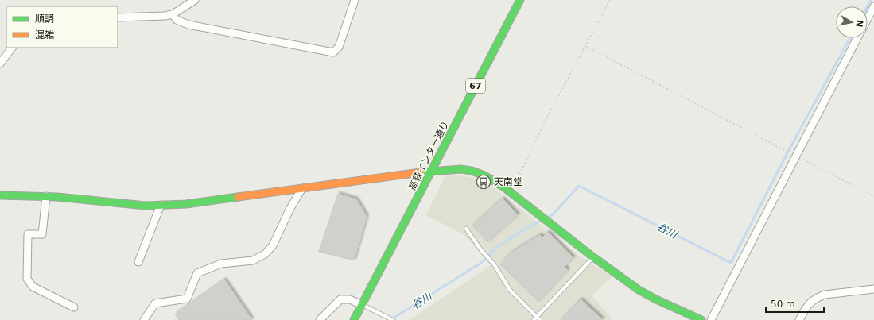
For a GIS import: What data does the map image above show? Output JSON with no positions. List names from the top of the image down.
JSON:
{
  "streets": {
    "street": ["67", "高萩インター通り"]
  },
  "water": ["谷川"],
  "places": {
    "bus stop": ["天南堂"]
  },
  "legend": ["順調", "混雑"],
  "scale_bar": "50 m",
  "north": "right"
}
